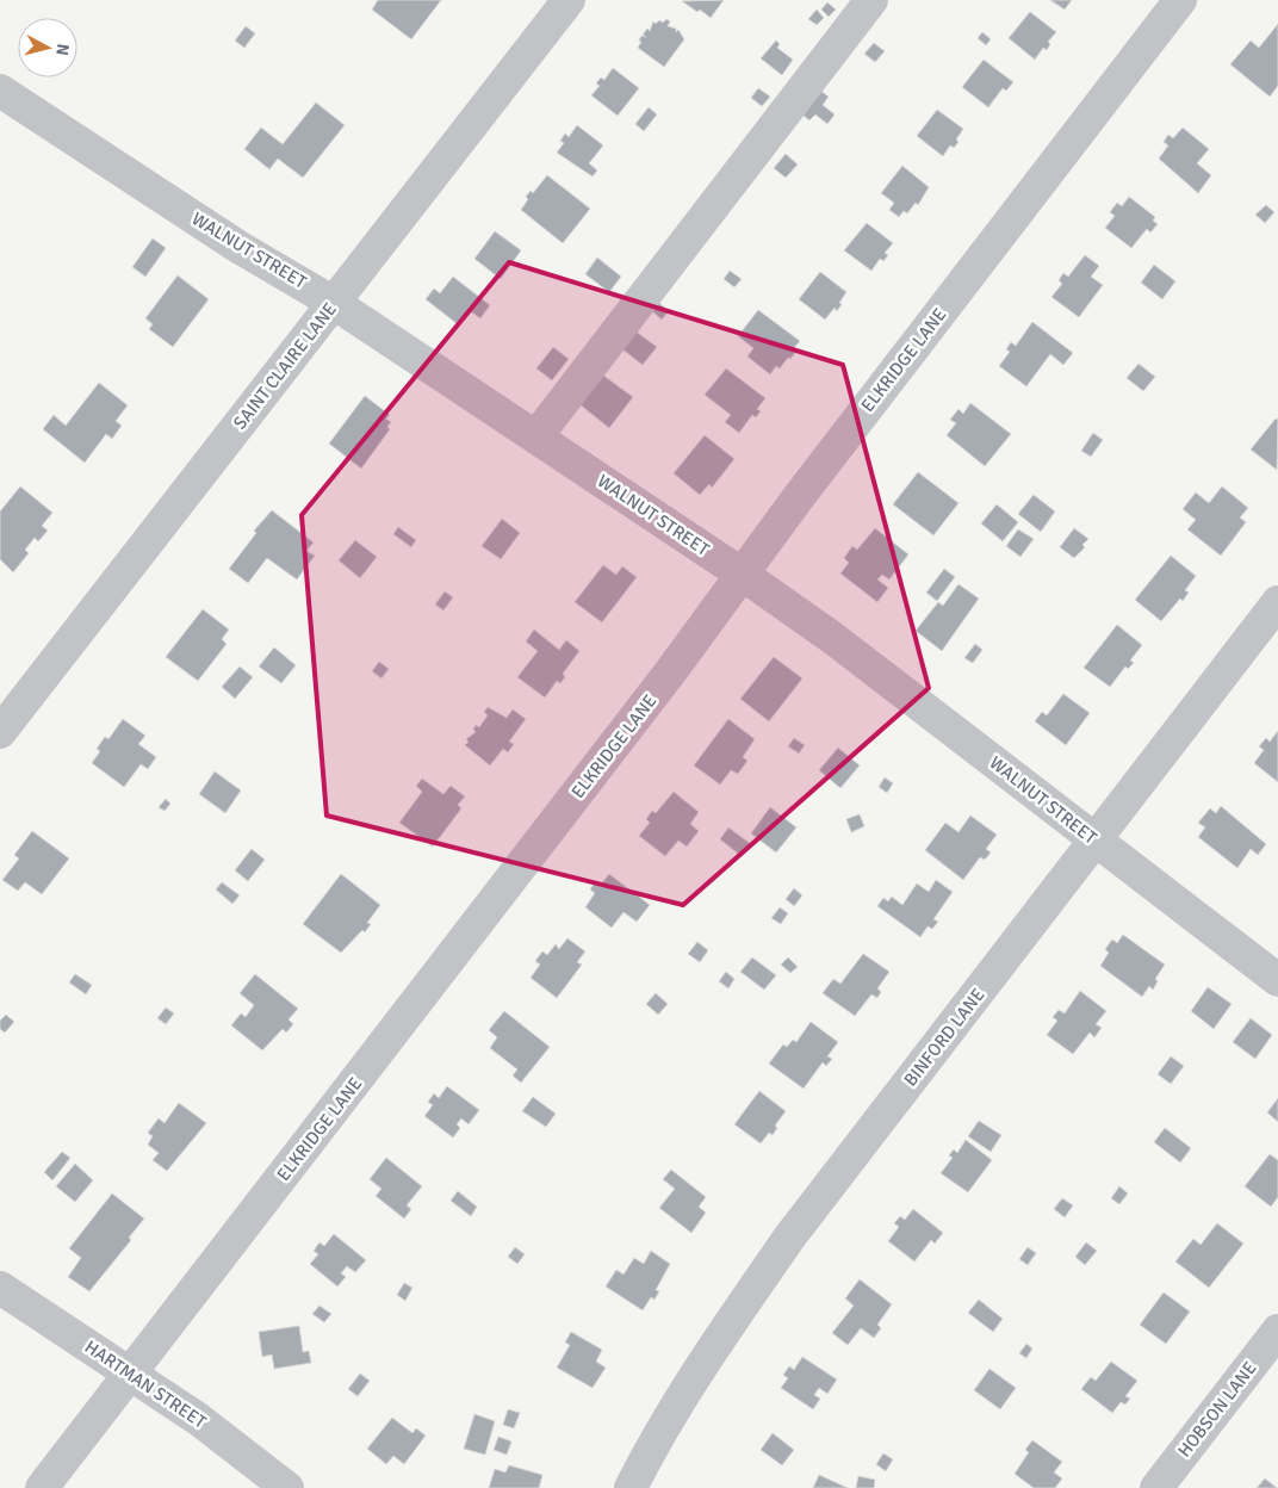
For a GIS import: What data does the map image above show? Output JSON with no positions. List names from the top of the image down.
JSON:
{
  "streets": {
    "street": [
      "WALNUT STREET",
      "ELKRIDGE LANE",
      "SAINT CLAIRE LANE",
      "BINFORD LANE",
      "HARTMAN STREET",
      "HOBSON LANE"
    ]
  },
  "crossings": [
    ["WALNUT STREET", "ELKRIDGE LANE"],
    ["WALNUT STREET", "SAINT CLAIRE LANE"],
    ["WALNUT STREET", "BINFORD LANE"],
    ["ELKRIDGE LANE", "HARTMAN STREET"]
  ],
  "north": "right"
}
